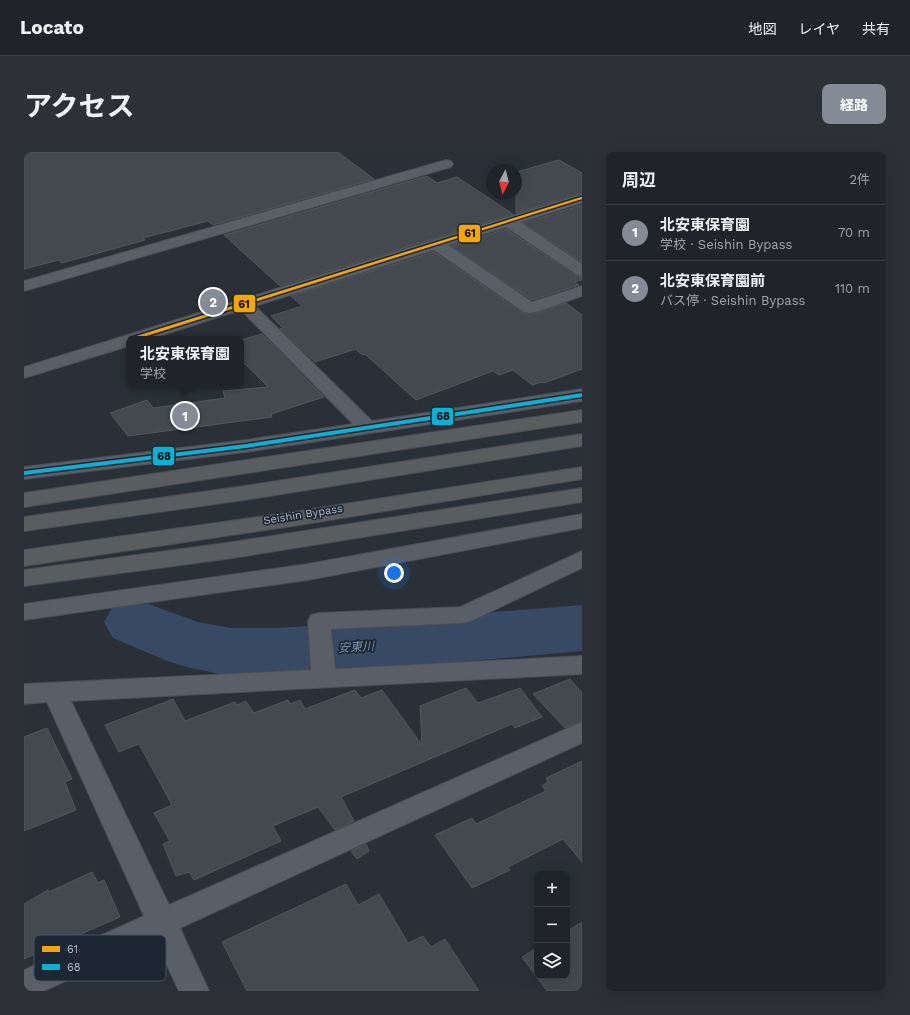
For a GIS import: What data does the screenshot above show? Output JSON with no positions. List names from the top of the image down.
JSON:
{
  "streets": {
    "highway": ["Seishin Bypass"]
  },
  "water": ["安東川"],
  "lines": ["transit line 61", "transit line 68"],
  "legend": ["61", "68"],
  "north": "bottom",
  "page": {
    "header": "Locato",
    "nav": ["地図", "レイヤ", "共有"],
    "title": "アクセス",
    "buttons": "経路",
    "heading": ["周辺", "2件"],
    "list": [
      {
        "mark": "1",
        "name": "北安東保育園",
        "note": "学校 · Seishin Bypass",
        "value": "70 m"
      },
      {
        "mark": "2",
        "name": "北安東保育園前",
        "note": "バス停 · Seishin Bypass",
        "value": "110 m"
      }
    ],
    "pins": ["2", "1"],
    "popup": ["北安東保育園", "学校"],
    "map_buttons": ["+", "−"]
  }
}
